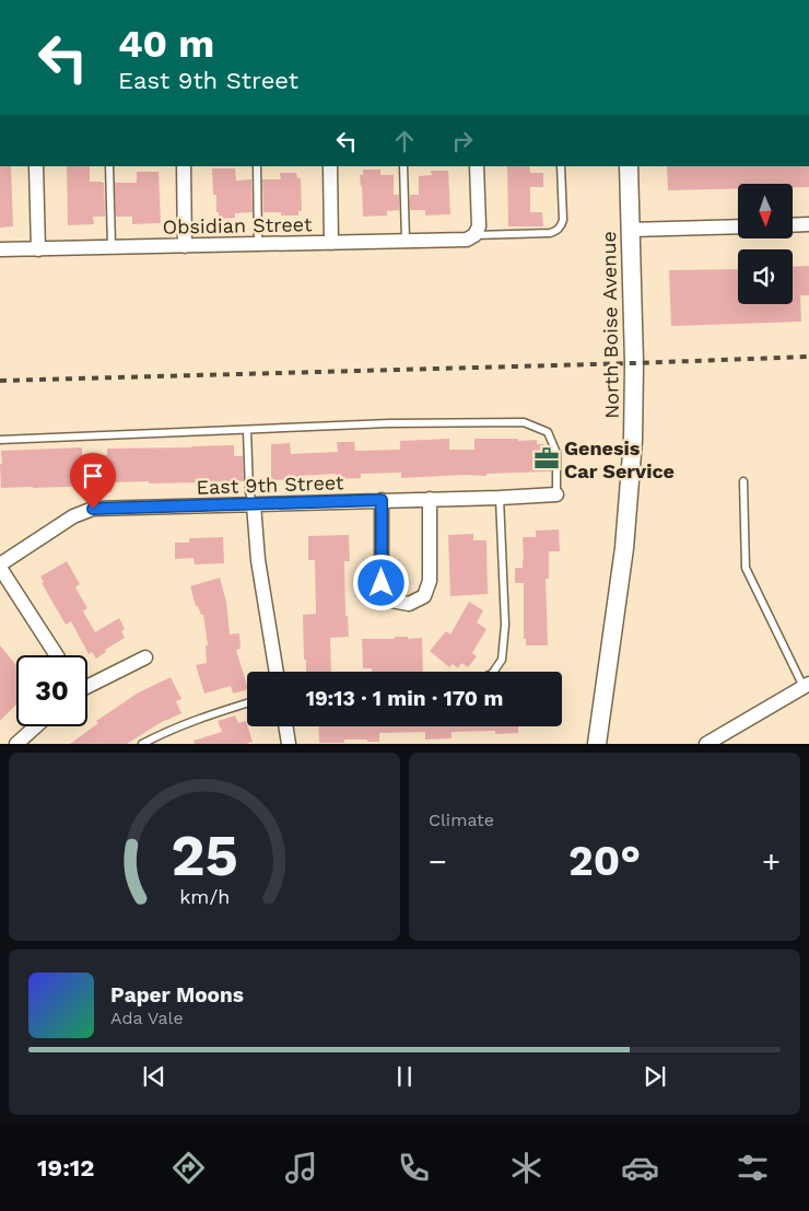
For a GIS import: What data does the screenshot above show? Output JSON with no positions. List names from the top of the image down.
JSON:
{
  "streets": {
    "street": ["Obsidian Street", "North Boise Avenue", "East 9th Street"]
  },
  "places": {
    "office": ["Genesis Car Service"]
  },
  "north": "bottom",
  "page": {
    "turn": ["40 m", "East 9th Street"],
    "limit": "30",
    "trip": "19:13 · 1 min · 170 m",
    "tile": "Climate",
    "heat": ["−", "20°", "+"],
    "song": ["Paper Moons", "Ada Vale"],
    "tabs": "19:12",
    "gauge": ["25", "km/h"]
  }
}
